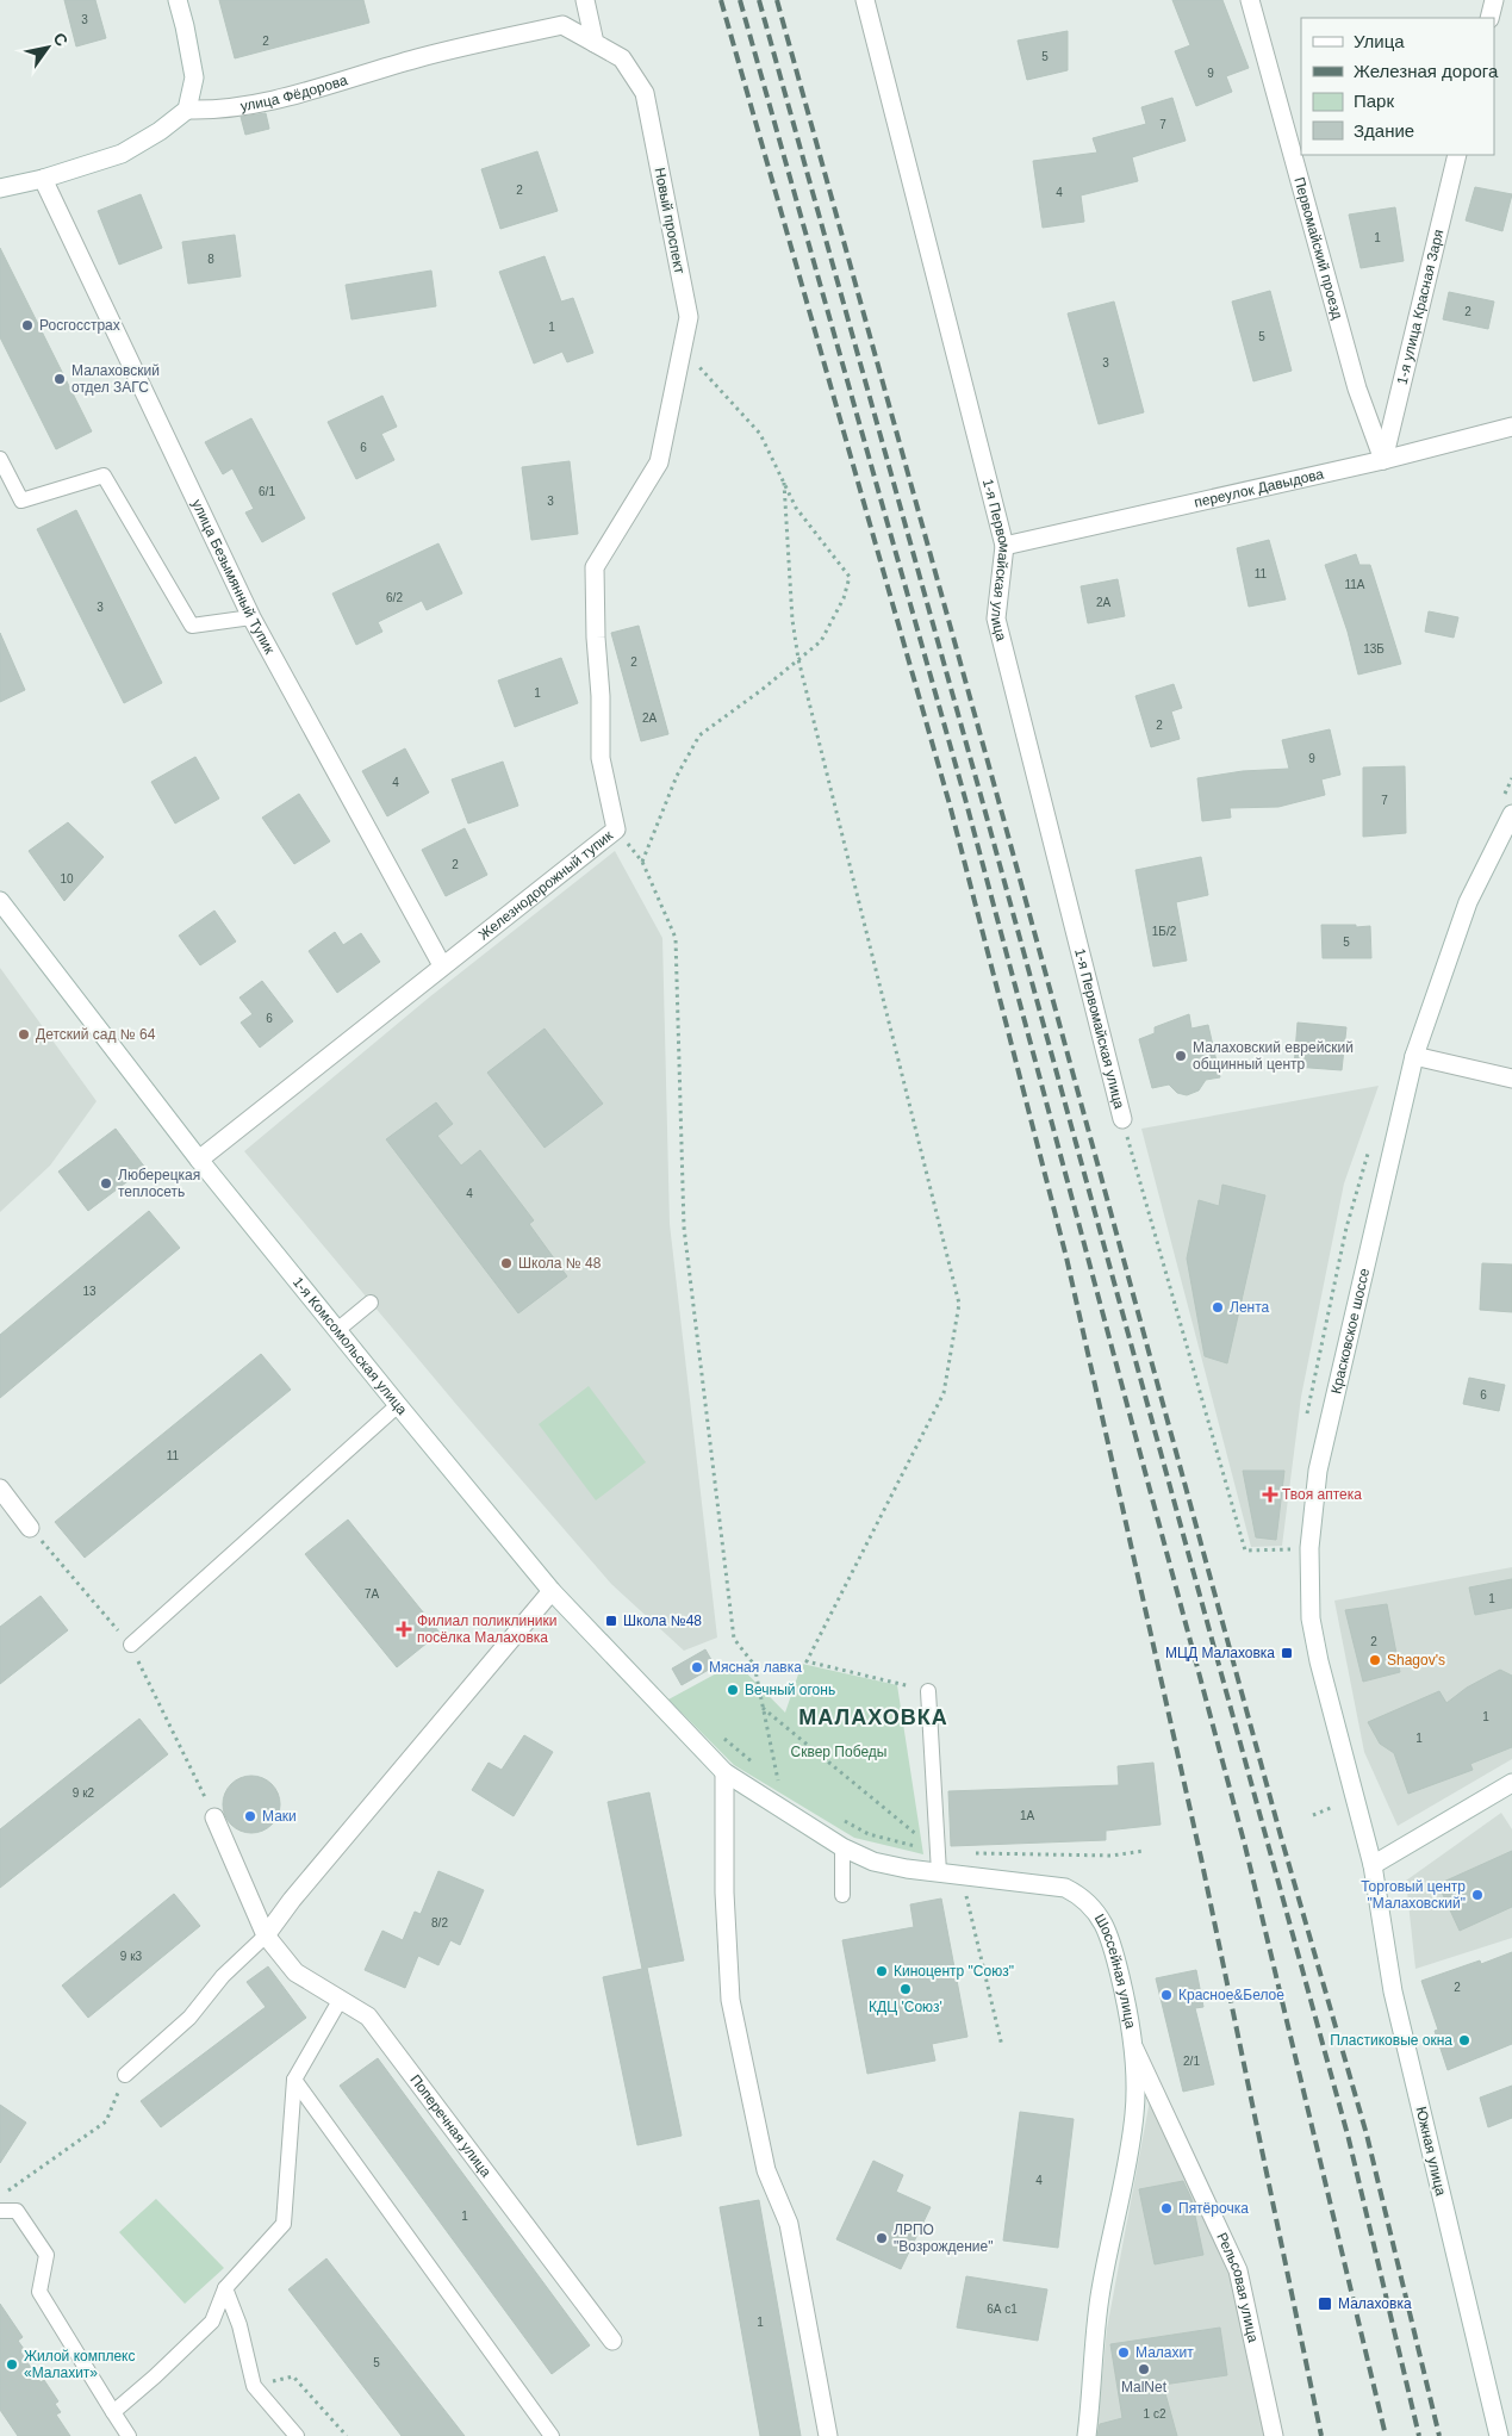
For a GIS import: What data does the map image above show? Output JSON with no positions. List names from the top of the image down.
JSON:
{
  "streets": {
    "street": [
      "улица Фёдорова",
      "Новый проспект",
      "Первомайский проезд",
      "1-я улица Красная Заря",
      "переулок Давыдова",
      "1-я Первомайская улица",
      "улица Безымянный Тупик",
      "Железнодорожный тупик",
      "Красковское шоссе",
      "1-я Комсомольская улица",
      "Шоссейная улица",
      "Поперечная улица",
      "Южная улица",
      "Рельсовая улица"
    ]
  },
  "crossings": [
    ["улица Фёдорова", "Новый проспект"],
    ["Новый проспект", "Железнодорожный тупик"],
    ["Первомайский проезд", "1-я улица Красная Заря"],
    ["Первомайский проезд", "переулок Давыдова"],
    ["1-я улица Красная Заря", "переулок Давыдова"],
    ["переулок Давыдова", "1-я Первомайская улица"],
    ["улица Безымянный Тупик", "Железнодорожный тупик"],
    ["Железнодорожный тупик", "1-я Комсомольская улица"],
    ["Красковское шоссе", "Южная улица"],
    ["1-я Комсомольская улица", "Шоссейная улица"],
    ["Шоссейная улица", "Рельсовая улица"]
  ],
  "districts": ["МАЛАХОВКА"],
  "parks": ["Сквер Победы"],
  "places": {
    "other": [
      "Росгосстрах",
      "Малаховский отдел ЗАГС",
      "Детский сад № 64",
      "Малаховский еврейский общинный центр",
      "Люберецкая теплосеть",
      "Школа № 48",
      "Лента",
      "Shagov's",
      "Мясная лавка",
      "Вечный огонь",
      "Маки",
      "Торговый центр \"Малаховский\"",
      "Киноцентр \"Союз\"",
      "КДЦ 'Союз'",
      "Красное&Белое",
      "Пластиковые окна",
      "Пятёрочка",
      "ЛРПО \"Возрождение\"",
      "Малахит",
      "Жилой комплекс «Малахит»",
      "MalNet"
    ],
    "health": ["Твоя аптека", "Филиал поликлиники посёлка Малаховка"],
    "transit": ["Школа №48", "МЦД Малаховка", "Малаховка"]
  },
  "house_numbers": [
    "3",
    "2",
    "5",
    "9",
    "7",
    "2",
    "4",
    "1",
    "8",
    "2",
    "1",
    "5",
    "3",
    "6",
    "6/1",
    "3",
    "11",
    "11А",
    "6/2",
    "2А",
    "3",
    "13Б",
    "2",
    "1",
    "2А",
    "2",
    "9",
    "4",
    "7",
    "2",
    "10",
    "1Б/2",
    "5",
    "6",
    "4",
    "13",
    "6",
    "11",
    "7А",
    "1",
    "2",
    "1",
    "1",
    "9 к2",
    "1А",
    "8/2",
    "9 к3",
    "2",
    "2/1",
    "4",
    "1",
    "6А с1",
    "1",
    "5",
    "1 с2"
  ],
  "legend": [
    "Улица",
    "Железная дорога",
    "Парк",
    "Здание"
  ],
  "north": "top right"
}
